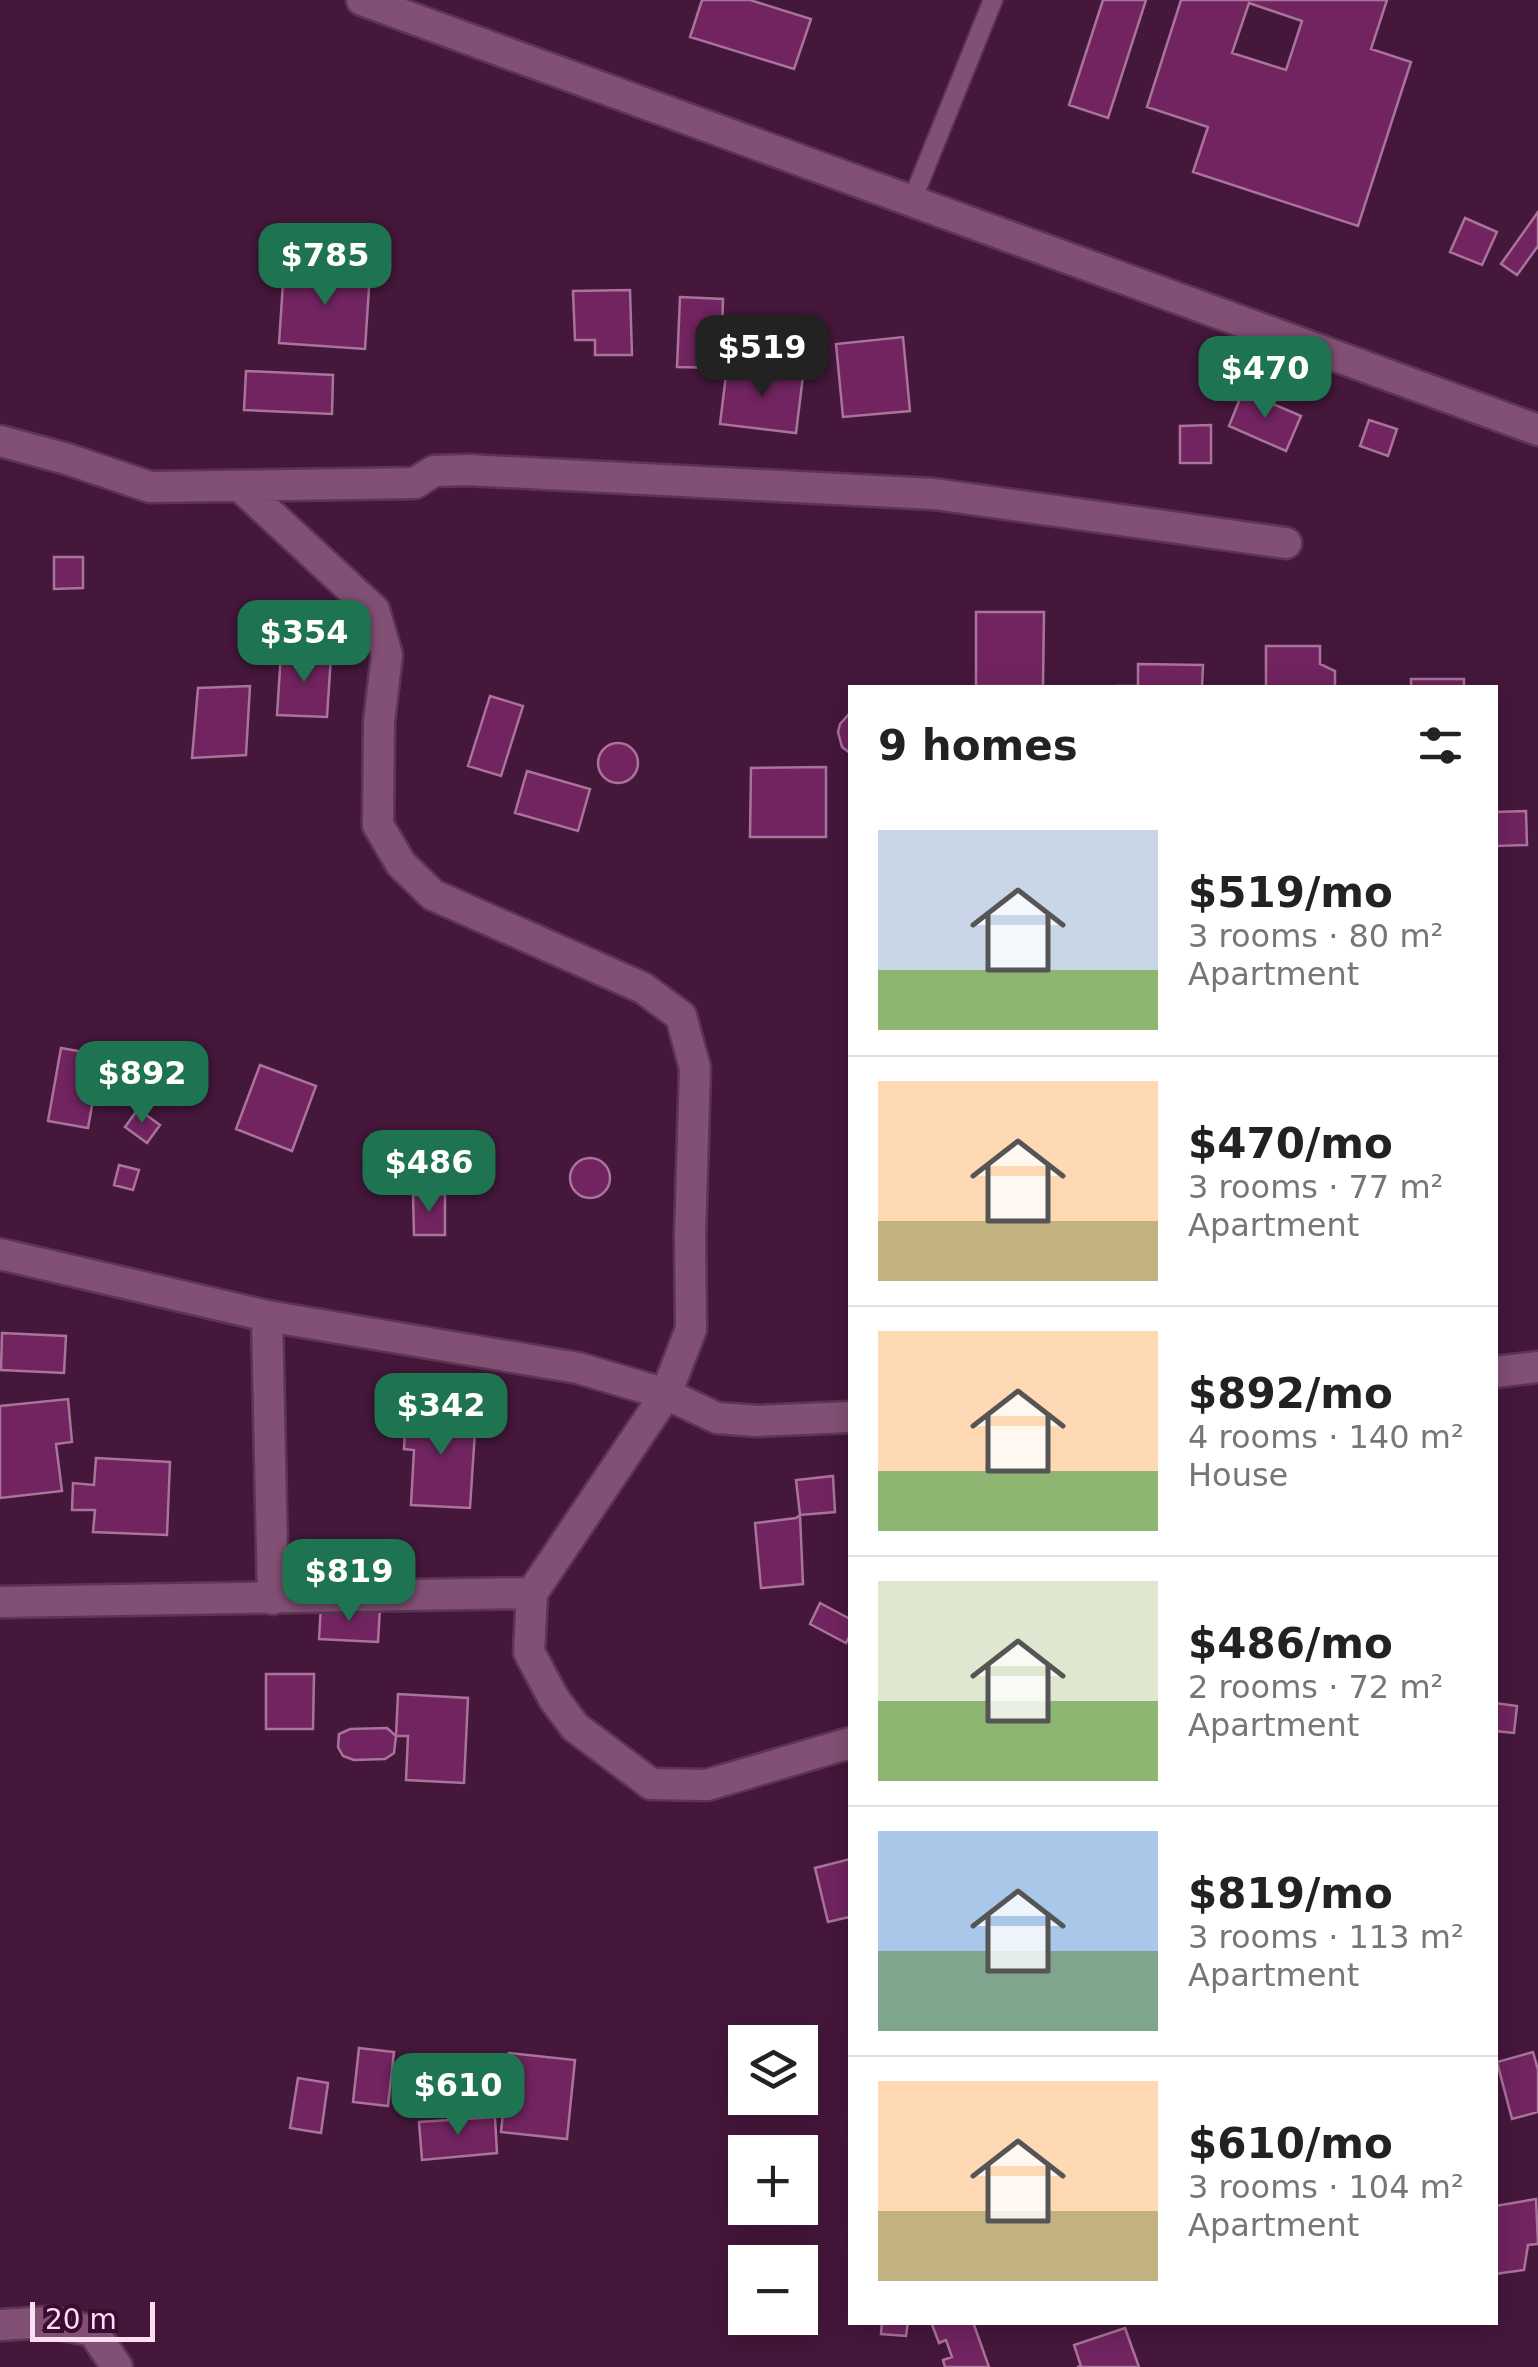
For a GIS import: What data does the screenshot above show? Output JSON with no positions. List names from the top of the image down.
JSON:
{
  "scale_bar": "20 m",
  "page": {
    "price": [
      "$785",
      "$519",
      "$470",
      "$354",
      "$892",
      "$486",
      "$342",
      "$819",
      "$610"
    ],
    "heading": "9 homes",
    "list": [
      {
        "name": "$519/mo",
        "note": "3 rooms · 80 m² · Apartment"
      },
      {
        "name": "$470/mo",
        "note": "3 rooms · 77 m² · Apartment"
      },
      {
        "name": "$892/mo",
        "note": "4 rooms · 140 m² · House"
      },
      {
        "name": "$486/mo",
        "note": "2 rooms · 72 m² · Apartment"
      },
      {
        "name": "$819/mo",
        "note": "3 rooms · 113 m² · Apartment"
      },
      {
        "name": "$610/mo",
        "note": "3 rooms · 104 m² · Apartment"
      }
    ],
    "map_buttons": ["+", "−"],
    "scale": "20 m"
  }
}
